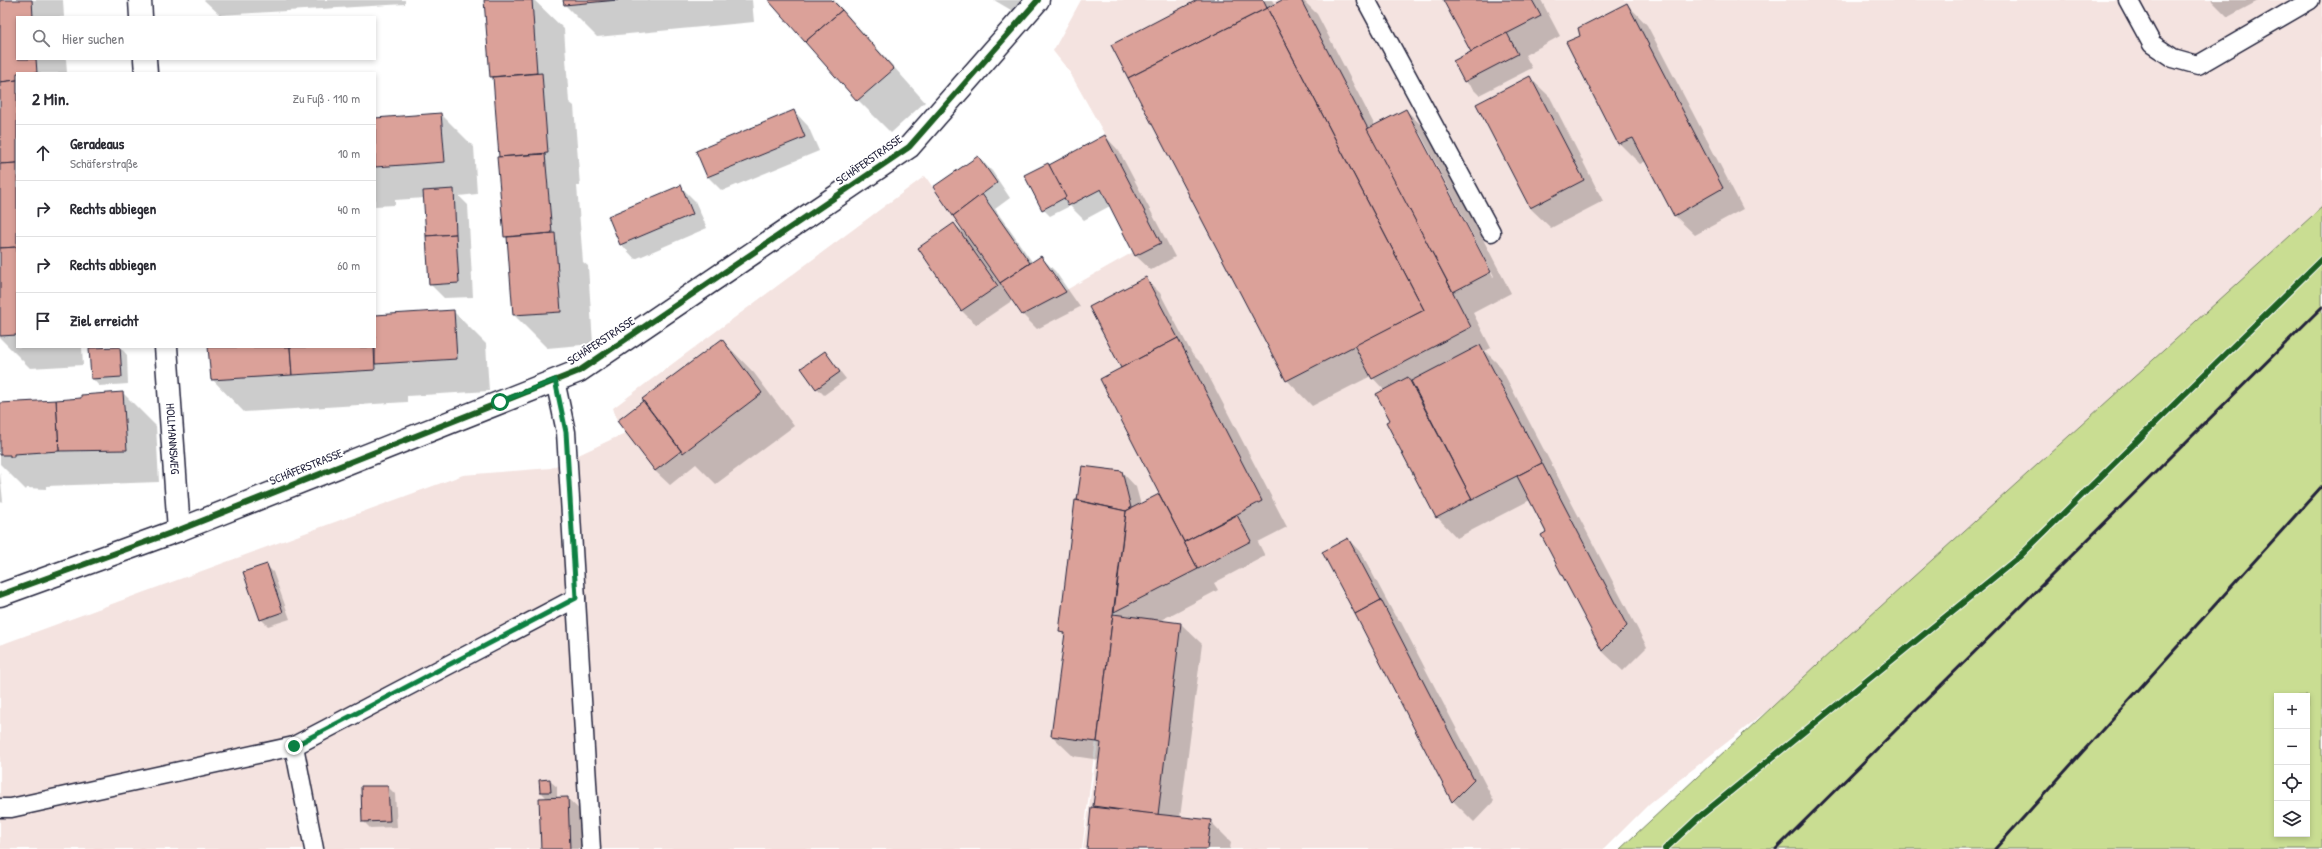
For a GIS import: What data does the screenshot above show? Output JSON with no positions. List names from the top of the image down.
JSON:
{
  "streets": {
    "street": ["SCHÄFERSTRASSE", "HOLLMANNSWEG"]
  },
  "crossings": [
    ["SCHÄFERSTRASSE", "HOLLMANNSWEG"]
  ],
  "page": {
    "search": "Hier suchen",
    "heading": ["2 Min.", "Zu Fuß · 110 m"],
    "list": [
      ["Geradeaus", "Schäferstraße", "10 m"],
      ["Rechts abbiegen", "40 m"],
      ["Rechts abbiegen", "60 m"],
      "Ziel erreicht"
    ],
    "map_buttons": ["+", "−"]
  }
}
